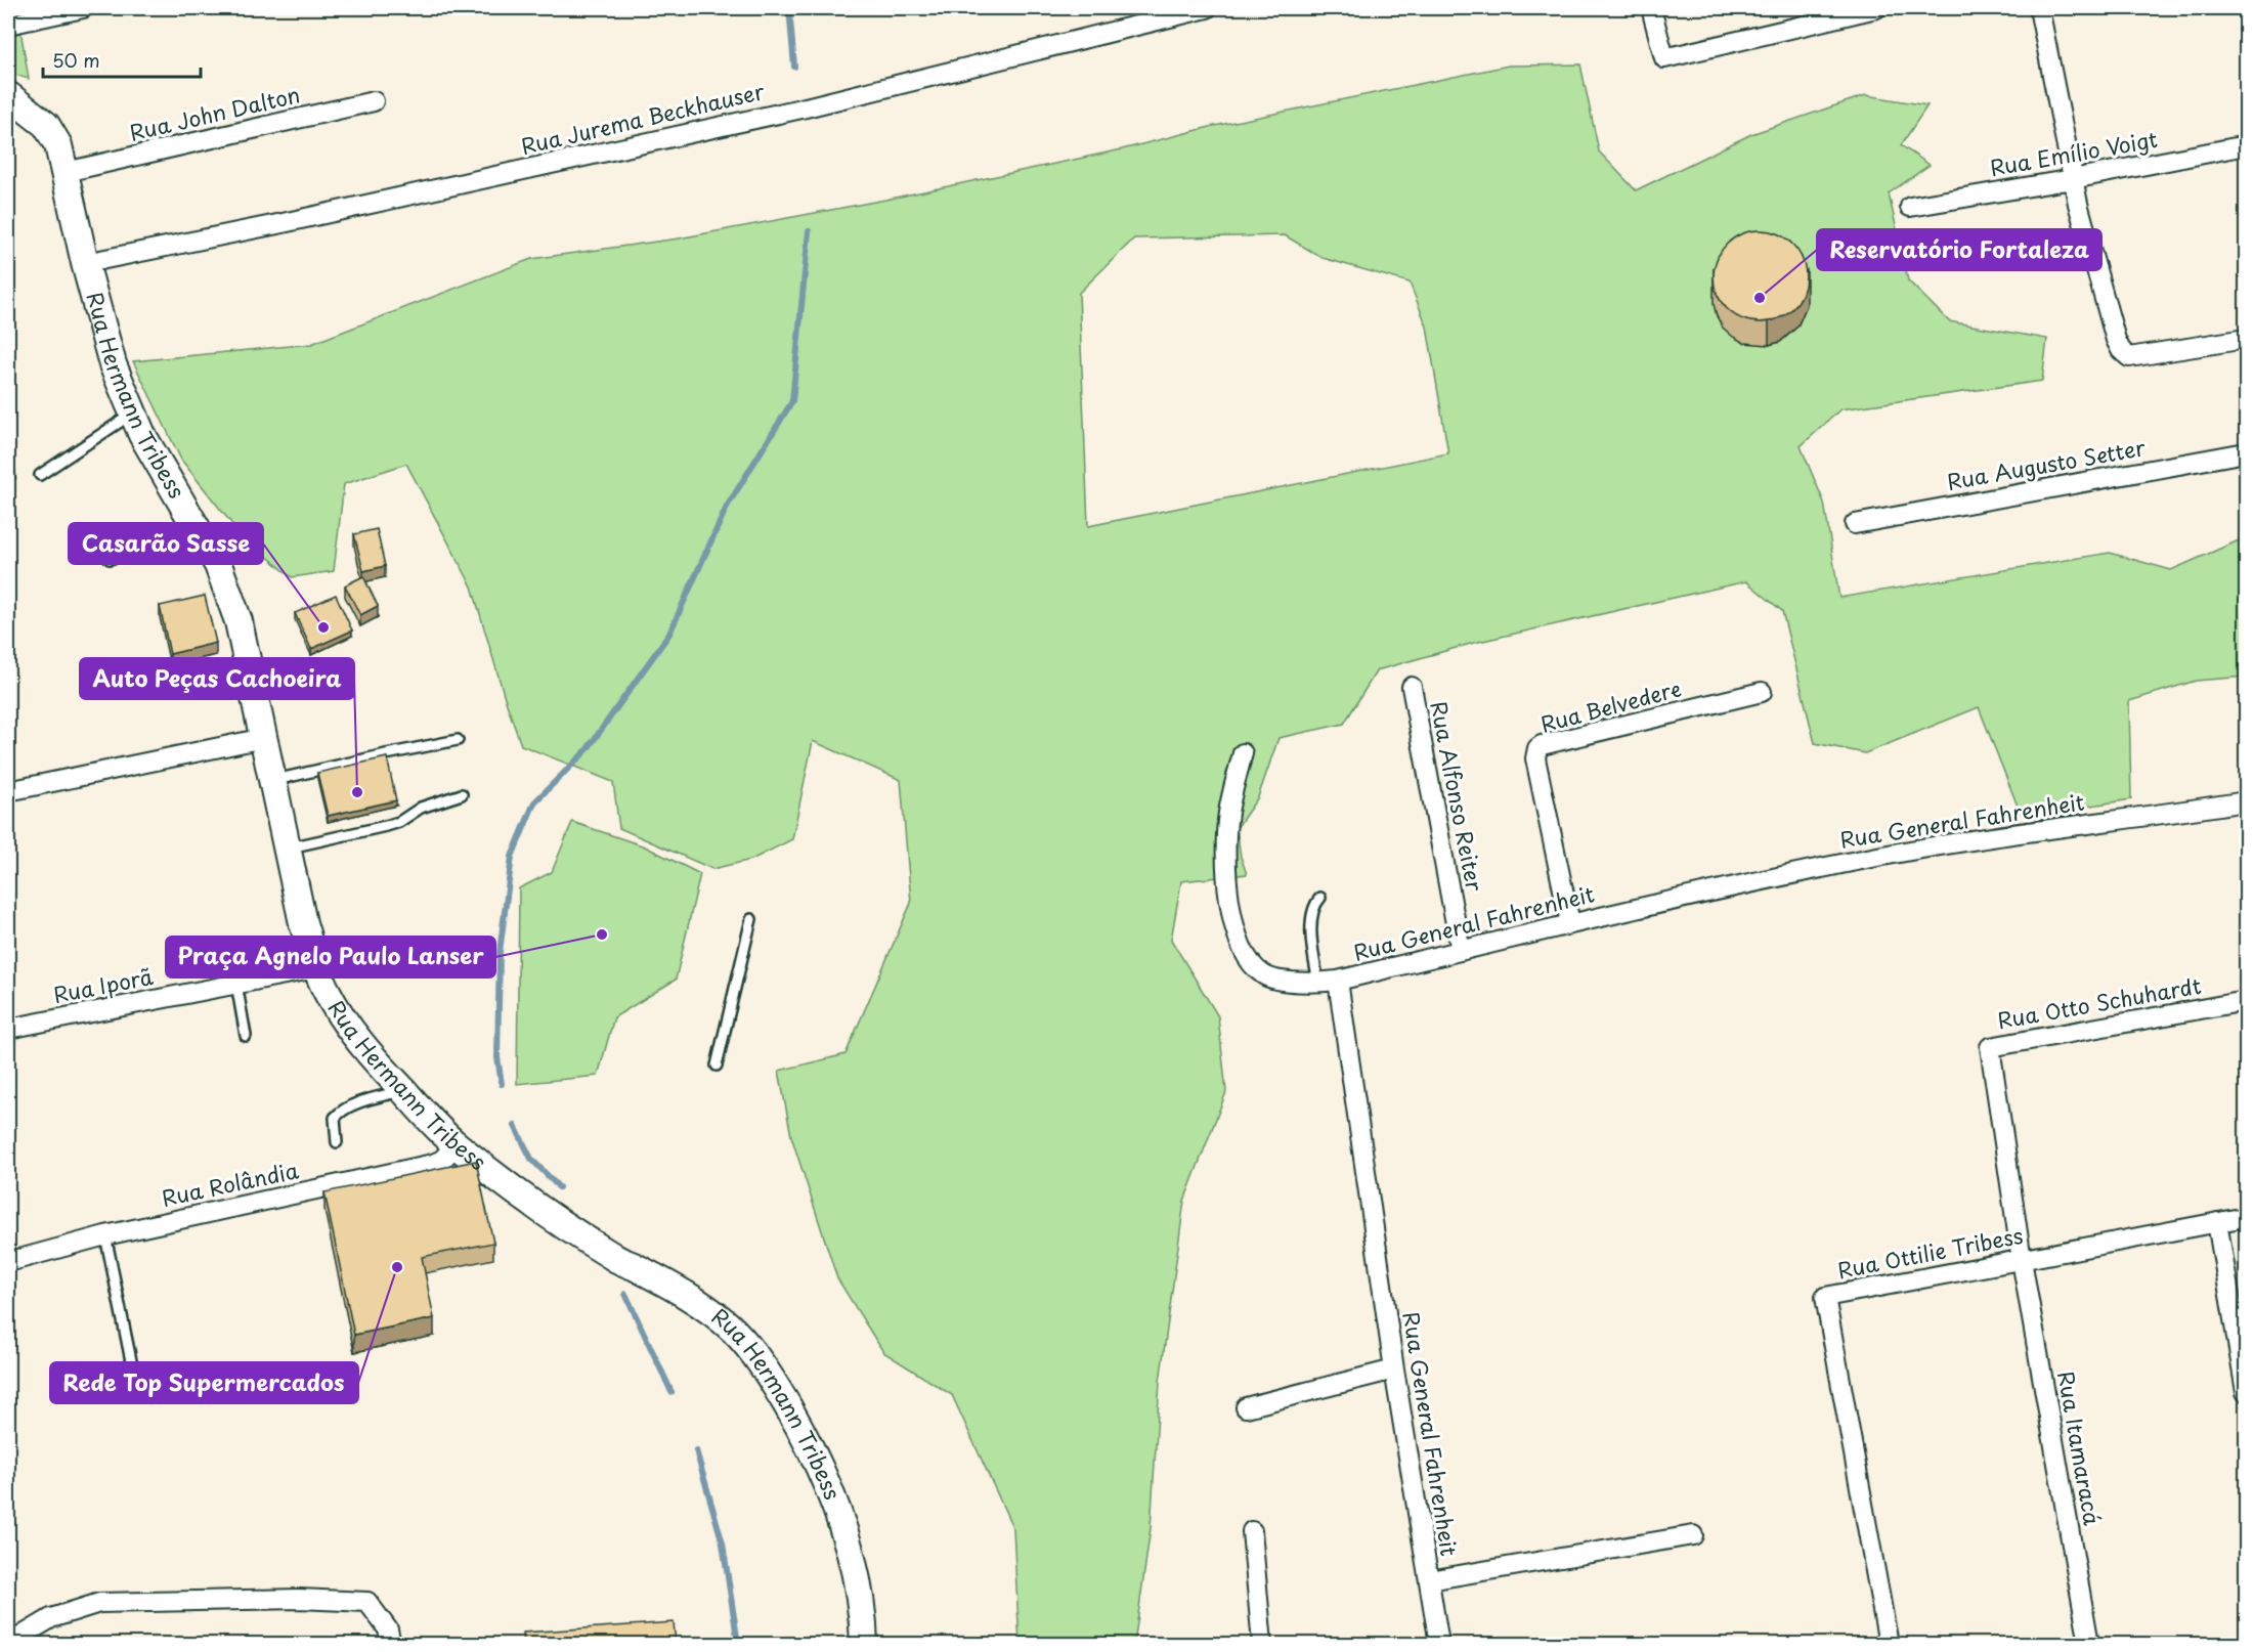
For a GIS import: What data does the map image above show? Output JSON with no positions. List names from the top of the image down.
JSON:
{
  "streets": {
    "main road": ["Rua Hermann Tribess"],
    "street": [
      "Rua John Dalton",
      "Rua Jurema Beckhauser",
      "Rua Emílio Voigt",
      "Rua Augusto Setter",
      "Rua Belvedere",
      "Rua Alfonso Reiter",
      "Rua General Fahrenheit",
      "Rua Iporã",
      "Rua Otto Schuhardt",
      "Rua Rolândia",
      "Rua Ottilie Tribess",
      "Rua Itamaracá"
    ]
  },
  "crossings": [
    ["Rua John Dalton", "Rua Hermann Tribess"],
    ["Rua Jurema Beckhauser", "Rua Hermann Tribess"],
    ["Rua Hermann Tribess", "Rua Iporã"],
    ["Rua Hermann Tribess", "Rua Rolândia"],
    ["Rua Belvedere", "Rua General Fahrenheit"],
    ["Rua Alfonso Reiter", "Rua General Fahrenheit"],
    ["Rua Otto Schuhardt", "Rua Ottilie Tribess"],
    ["Rua Otto Schuhardt", "Rua Itamaracá"],
    ["Rua Ottilie Tribess", "Rua Itamaracá"]
  ],
  "places": [
    "Reservatório Fortaleza",
    "Casarão Sasse",
    "Auto Peças Cachoeira",
    "Praça Agnelo Paulo Lanser",
    "Rede Top Supermercados"
  ],
  "scale_bar": "50 m"
}
